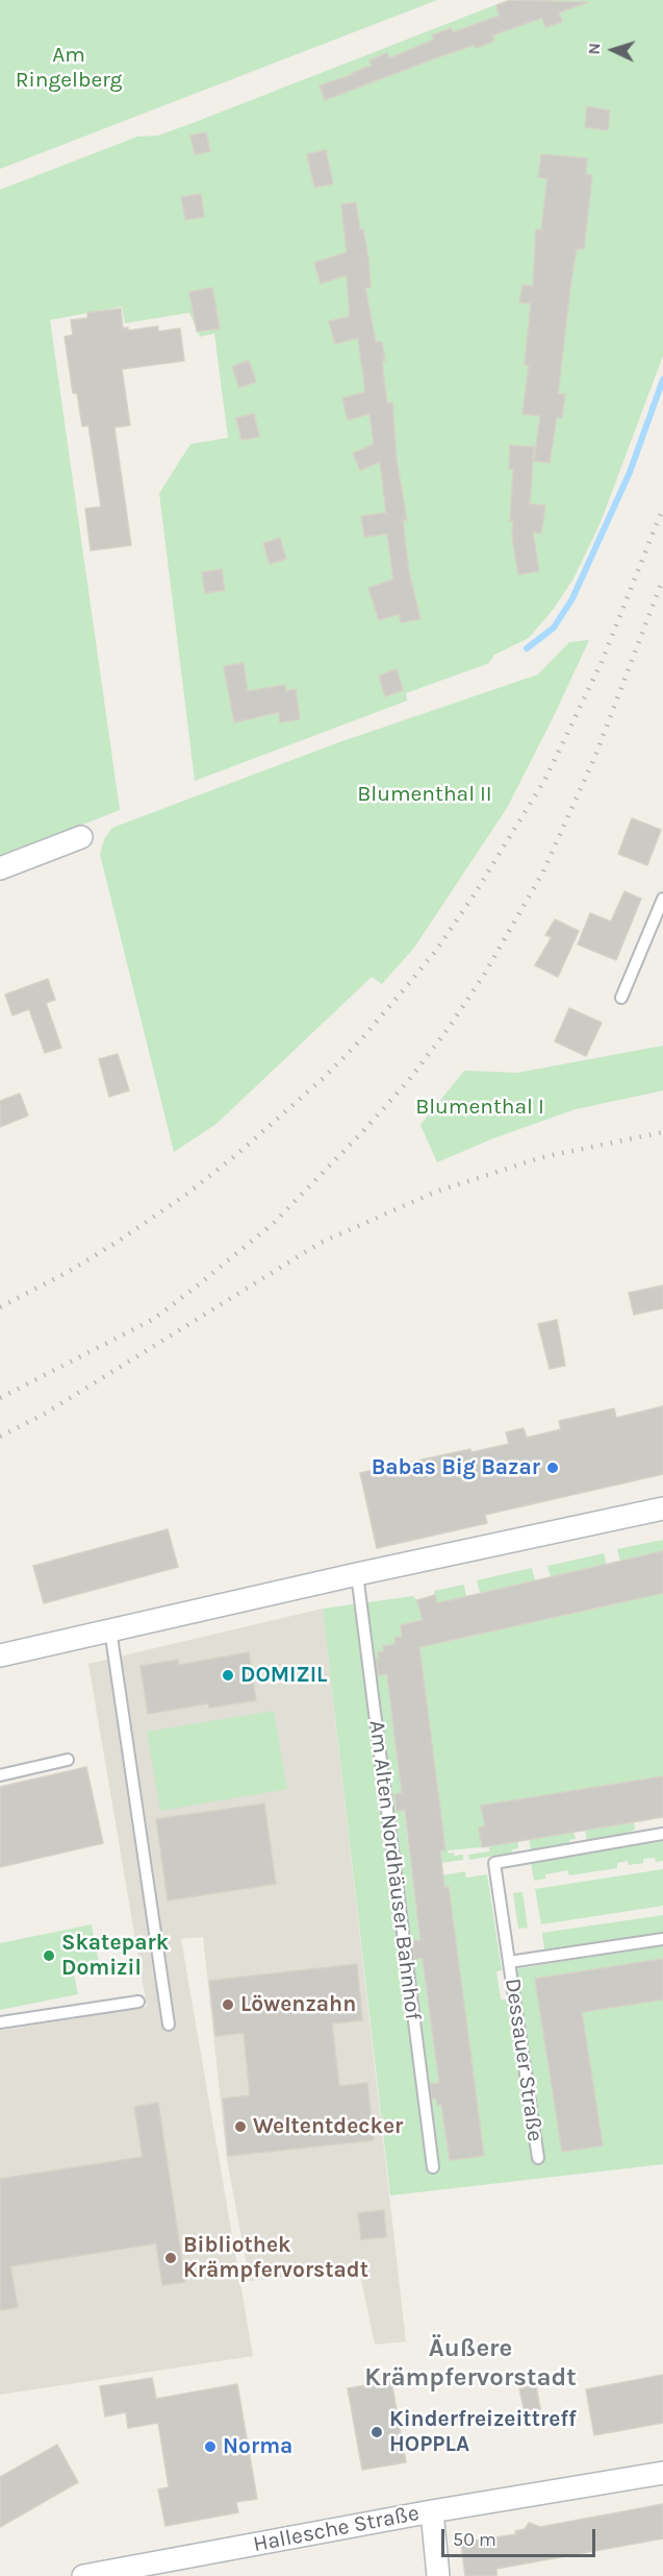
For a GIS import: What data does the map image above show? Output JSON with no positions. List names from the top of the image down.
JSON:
{
  "streets": {
    "street": ["Hallesche Straße"],
    "lane": ["Am Alten Nordhäuser Bahnhof", "Dessauer Straße"]
  },
  "districts": ["Äußere Krämpfervorstadt"],
  "parks": ["Am Ringelberg", "Blumenthal II", "Blumenthal I"],
  "places": [
    "Babas Big Bazar",
    "DOMIZIL",
    "Skatepark Domizil",
    "Löwenzahn",
    "Weltentdecker",
    "Bibliothek Krämpfervorstadt",
    "Kinderfreizeittreff HOPPLA",
    "Norma"
  ],
  "scale_bar": "50 m",
  "north": "left"
}
